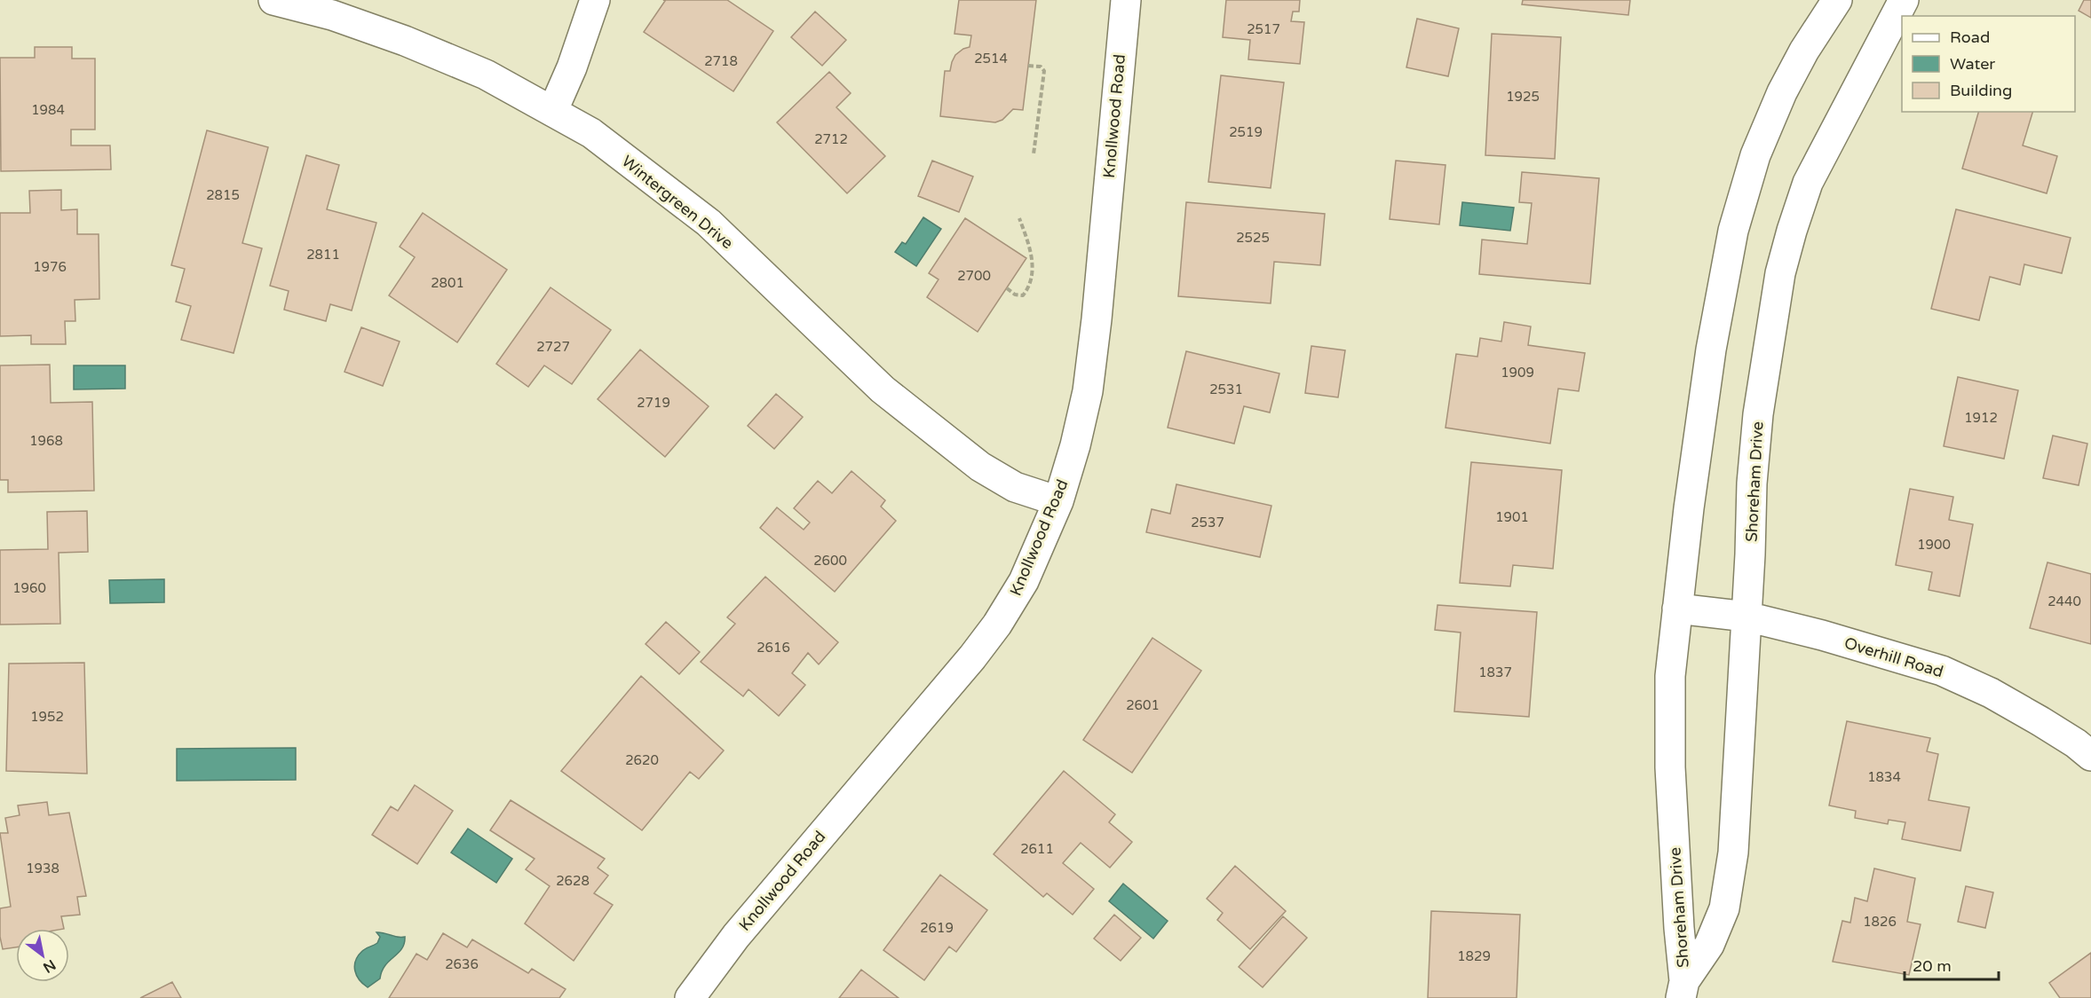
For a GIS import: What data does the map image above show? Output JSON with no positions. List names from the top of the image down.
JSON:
{
  "streets": {
    "street": [
      "Knollwood Road",
      "Wintergreen Drive",
      "Shoreham Drive",
      "Overhill Road"
    ]
  },
  "crossings": [
    ["Knollwood Road", "Wintergreen Drive"],
    ["Shoreham Drive", "Overhill Road"]
  ],
  "house_numbers": [
    "2517",
    "2514",
    "2718",
    "1925",
    "1984",
    "2519",
    "2712",
    "2815",
    "2525",
    "2811",
    "1976",
    "2700",
    "2801",
    "2727",
    "1909",
    "2531",
    "2719",
    "1912",
    "1968",
    "1901",
    "2537",
    "1900",
    "2600",
    "1960",
    "2440",
    "2616",
    "1837",
    "2601",
    "1952",
    "2620",
    "1834",
    "2611",
    "1938",
    "2628",
    "1826",
    "2619",
    "1829",
    "2636"
  ],
  "legend": ["Road", "Water", "Building"],
  "scale_bar": "20 m",
  "north": "bottom right"
}
